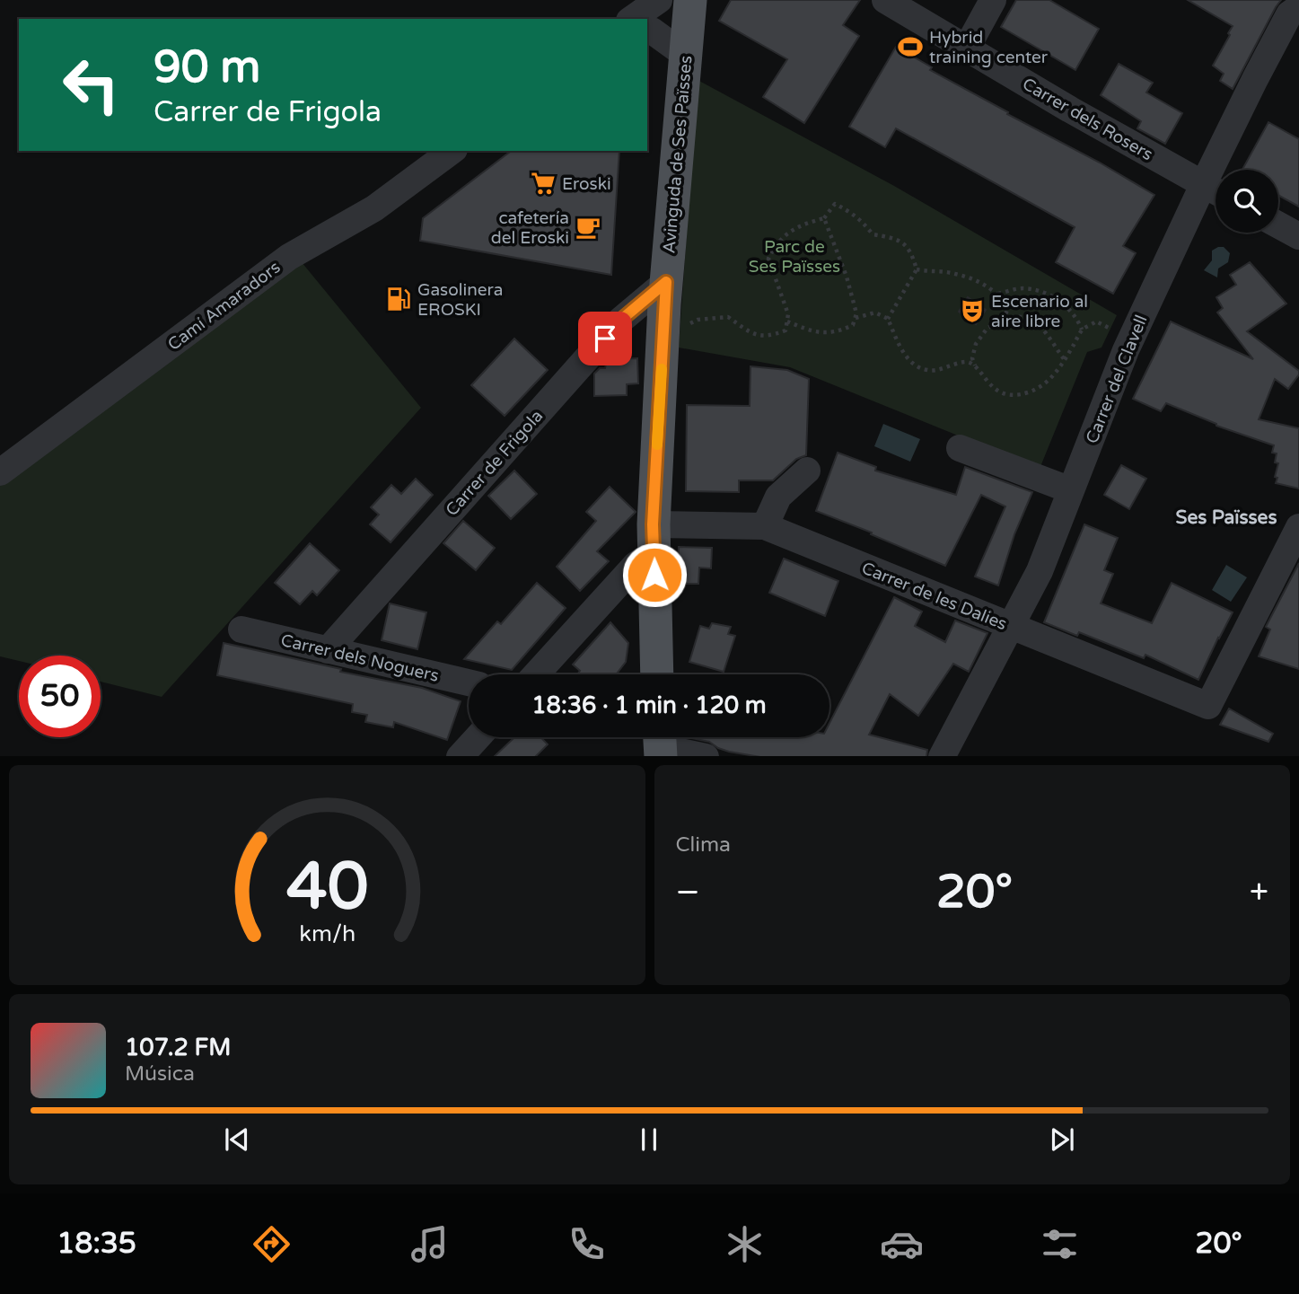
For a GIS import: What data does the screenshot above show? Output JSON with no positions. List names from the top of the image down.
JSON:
{
  "streets": {
    "main road": ["Avinguda de Ses Païsses"],
    "street": [
      "Carrer dels Rosers",
      "Camí Amaradors",
      "Carrer del Clavell",
      "Carrer de Frigola",
      "Carrer de les Dalies",
      "Carrer dels Noguers"
    ]
  },
  "crossings": [
    ["Carrer dels Rosers", "Carrer del Clavell"],
    ["Avinguda de Ses Païsses", "Carrer de Frigola"],
    ["Avinguda de Ses Païsses", "Carrer de les Dalies"],
    ["Carrer del Clavell", "Carrer de les Dalies"],
    ["Carrer de Frigola", "Carrer dels Noguers"]
  ],
  "districts": ["Ses Païsses"],
  "parks": ["Parc de Ses Païsses"],
  "places": {
    "sports": ["Hybrid training center"],
    "supermarket": ["Eroski"],
    "cafe": ["cafetería del Eroski"],
    "fuel station": ["Gasolinera EROSKI"],
    "theatre": ["Escenario al aire libre"]
  },
  "page": {
    "turn": ["90 m", "Carrer de Frigola"],
    "limit": "50",
    "trip": "18:36 · 1 min · 120 m",
    "tile": "Clima",
    "heat": ["−", "20°", "+"],
    "song": ["107.2 FM", "Música"],
    "tabs": ["18:35", "20°"],
    "gauge": ["40", "km/h"]
  }
}
